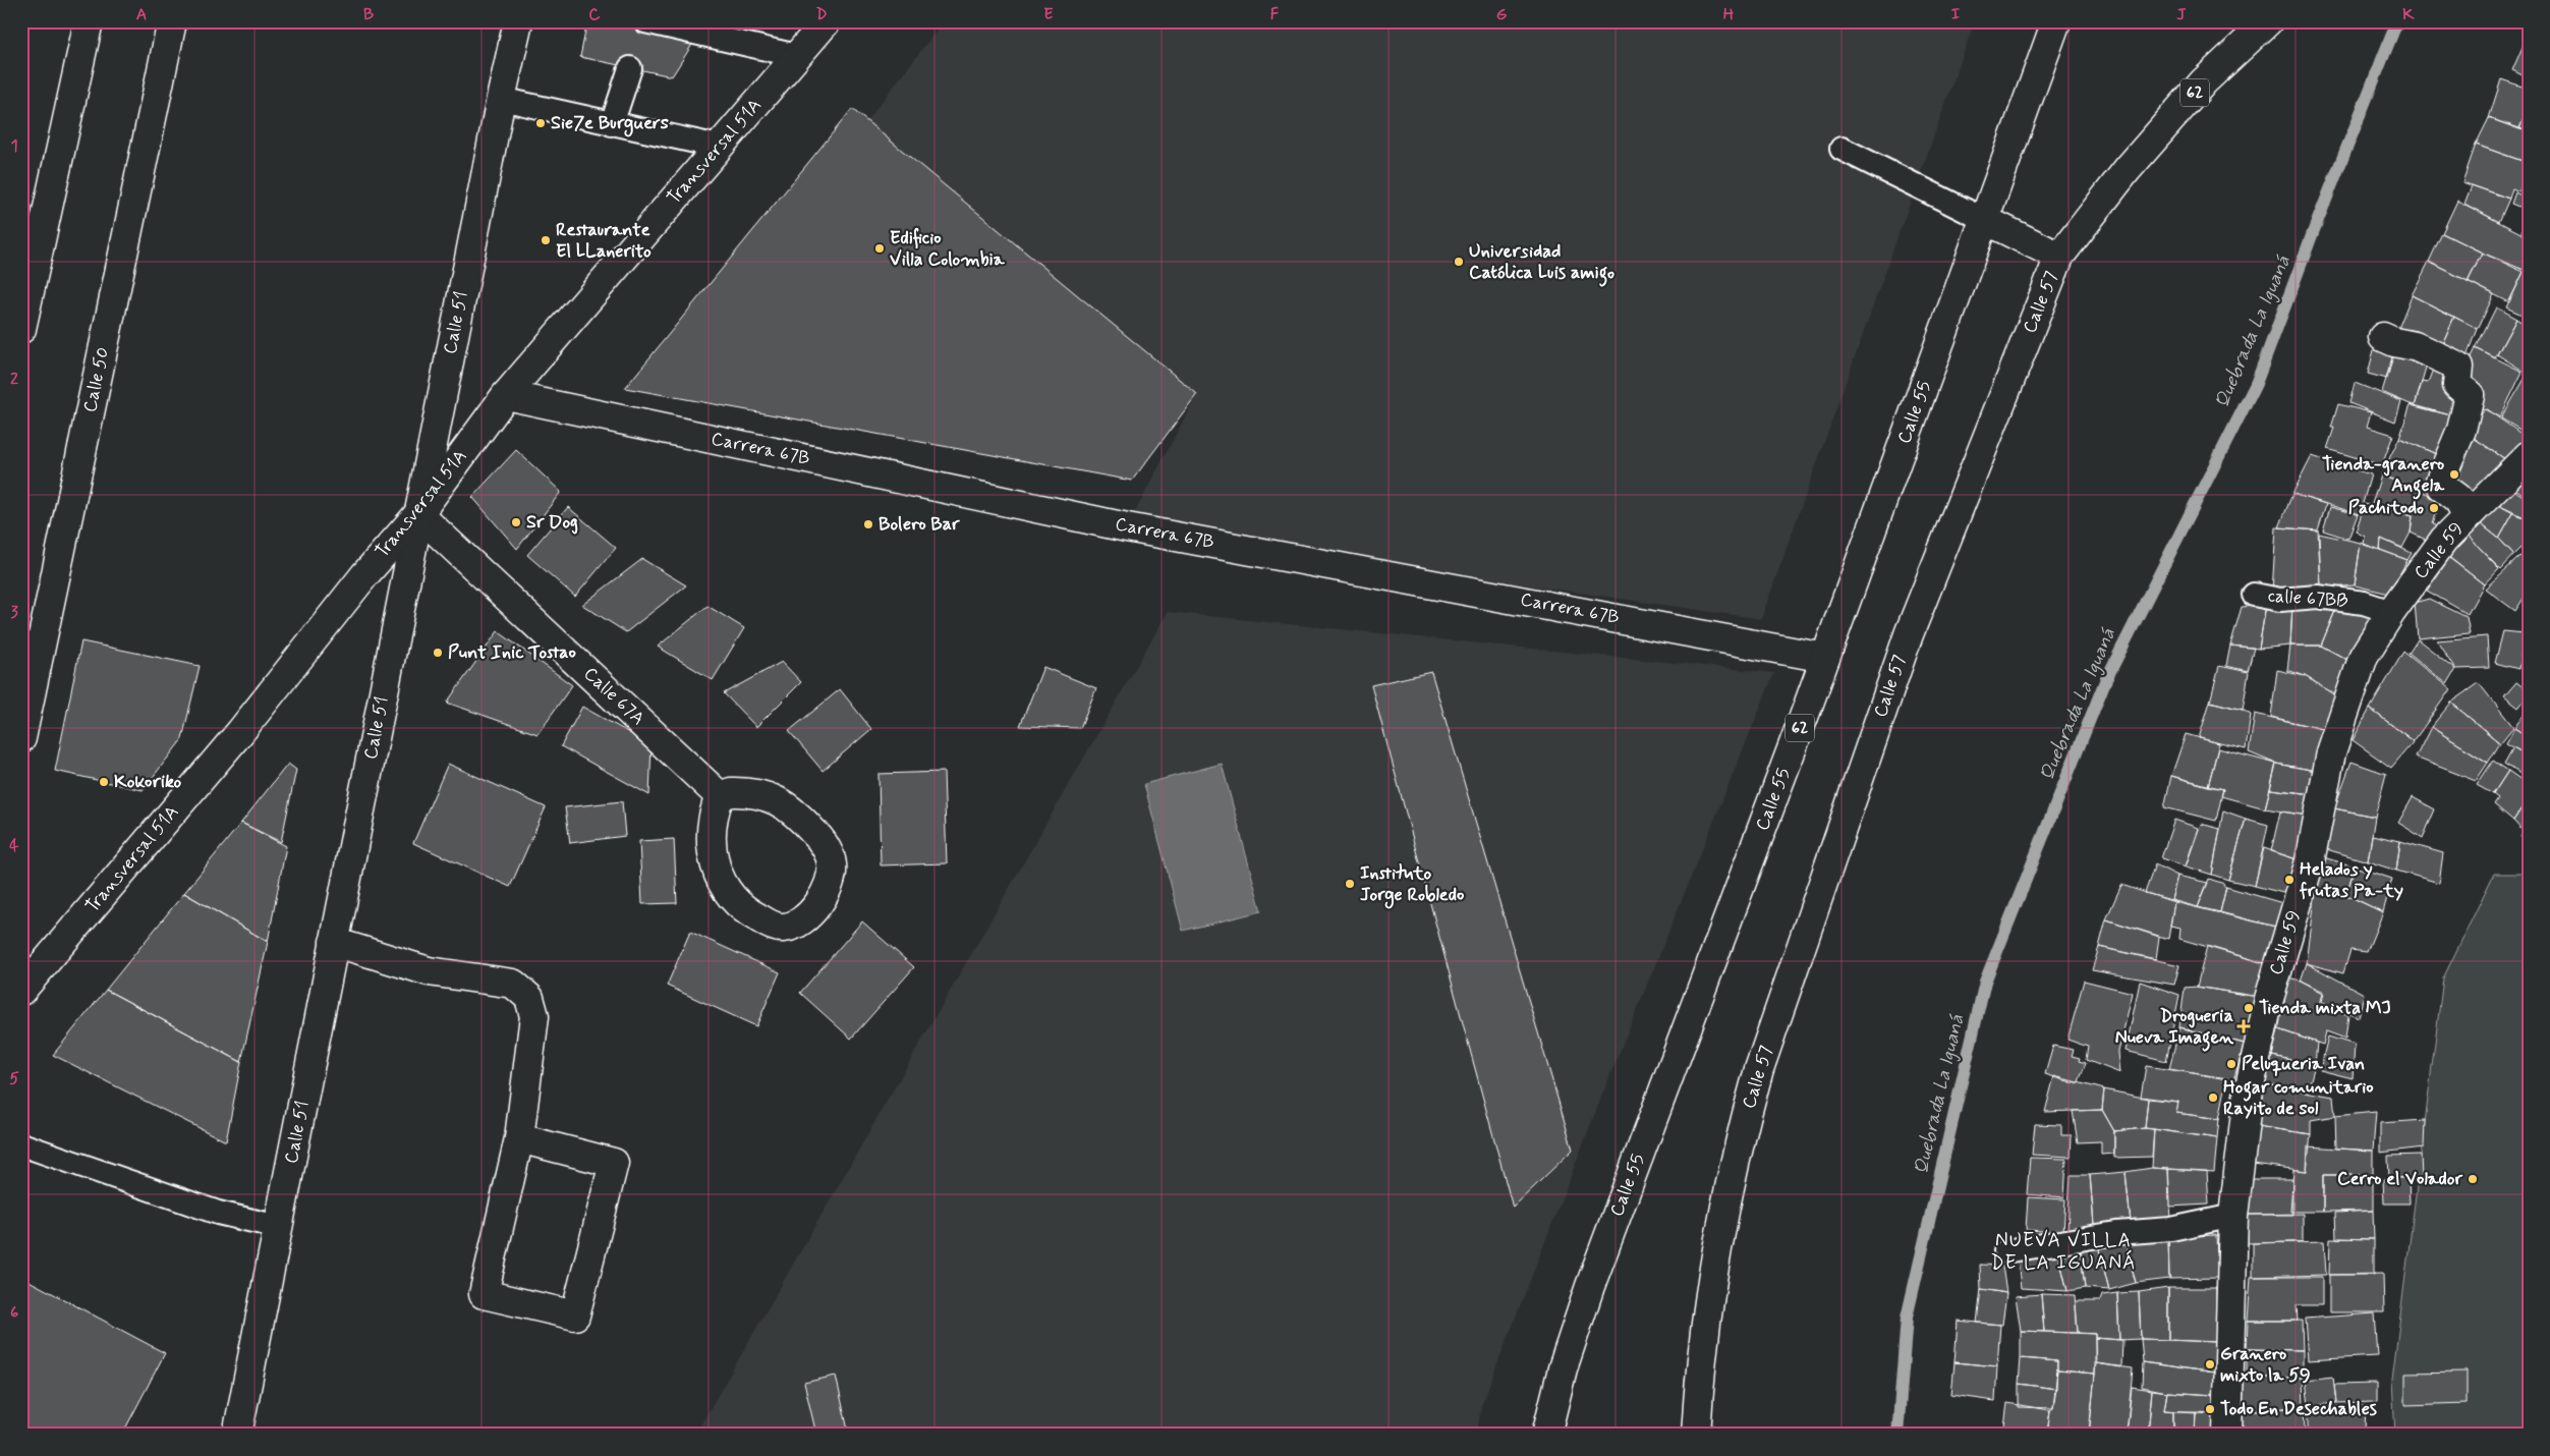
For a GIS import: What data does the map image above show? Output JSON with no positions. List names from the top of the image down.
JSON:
{
  "streets": {
    "main road": [
      "62",
      "Transversal 51A",
      "Calle 57",
      "Calle 51",
      "Calle 50",
      "Calle 55",
      "Carrera 67B",
      "Calle 59",
      "Calle 67A"
    ],
    "lane": ["calle 67BB"]
  },
  "crossings": [
    ["Transversal 51A", "Calle 51"],
    ["Transversal 51A", "Carrera 67B"],
    ["Transversal 51A", "Calle 67A"],
    ["Calle 51", "Calle 67A"],
    ["Calle 55", "Carrera 67B"],
    ["Calle 59", "calle 67BB"]
  ],
  "districts": ["NUEVA VILLA DE LA IGUANÁ"],
  "water": ["Quebrada La Iguaná"],
  "places": {
    "other": [
      "Sie7e Burguers",
      "Restaurante El LLanerito",
      "Edificio Villa Colombia",
      "Universidad Católica Luis amigo",
      "Tienda-granero Angela",
      "Pachitodo",
      "Sr Dog",
      "Bolero Bar",
      "Punt Inic Tostao",
      "Kokoriko",
      "Helados y frutas Pa-ty",
      "Instituto Jorge Robledo",
      "Tienda mixta MJ",
      "Peluqueria Ivan",
      "Hogar comunitario Rayito de sol",
      "Cerro el Volador",
      "Granero mixto la 59",
      "Todo En Desechables"
    ],
    "health": ["Drogueria Nueva Imagen"]
  },
  "grid": {
    "columns": [
      "A",
      "B",
      "C",
      "D",
      "E",
      "F",
      "G",
      "H",
      "I",
      "J",
      "K"
    ],
    "rows": [
      "1",
      "2",
      "3",
      "4",
      "5",
      "6"
    ]
  }
}
